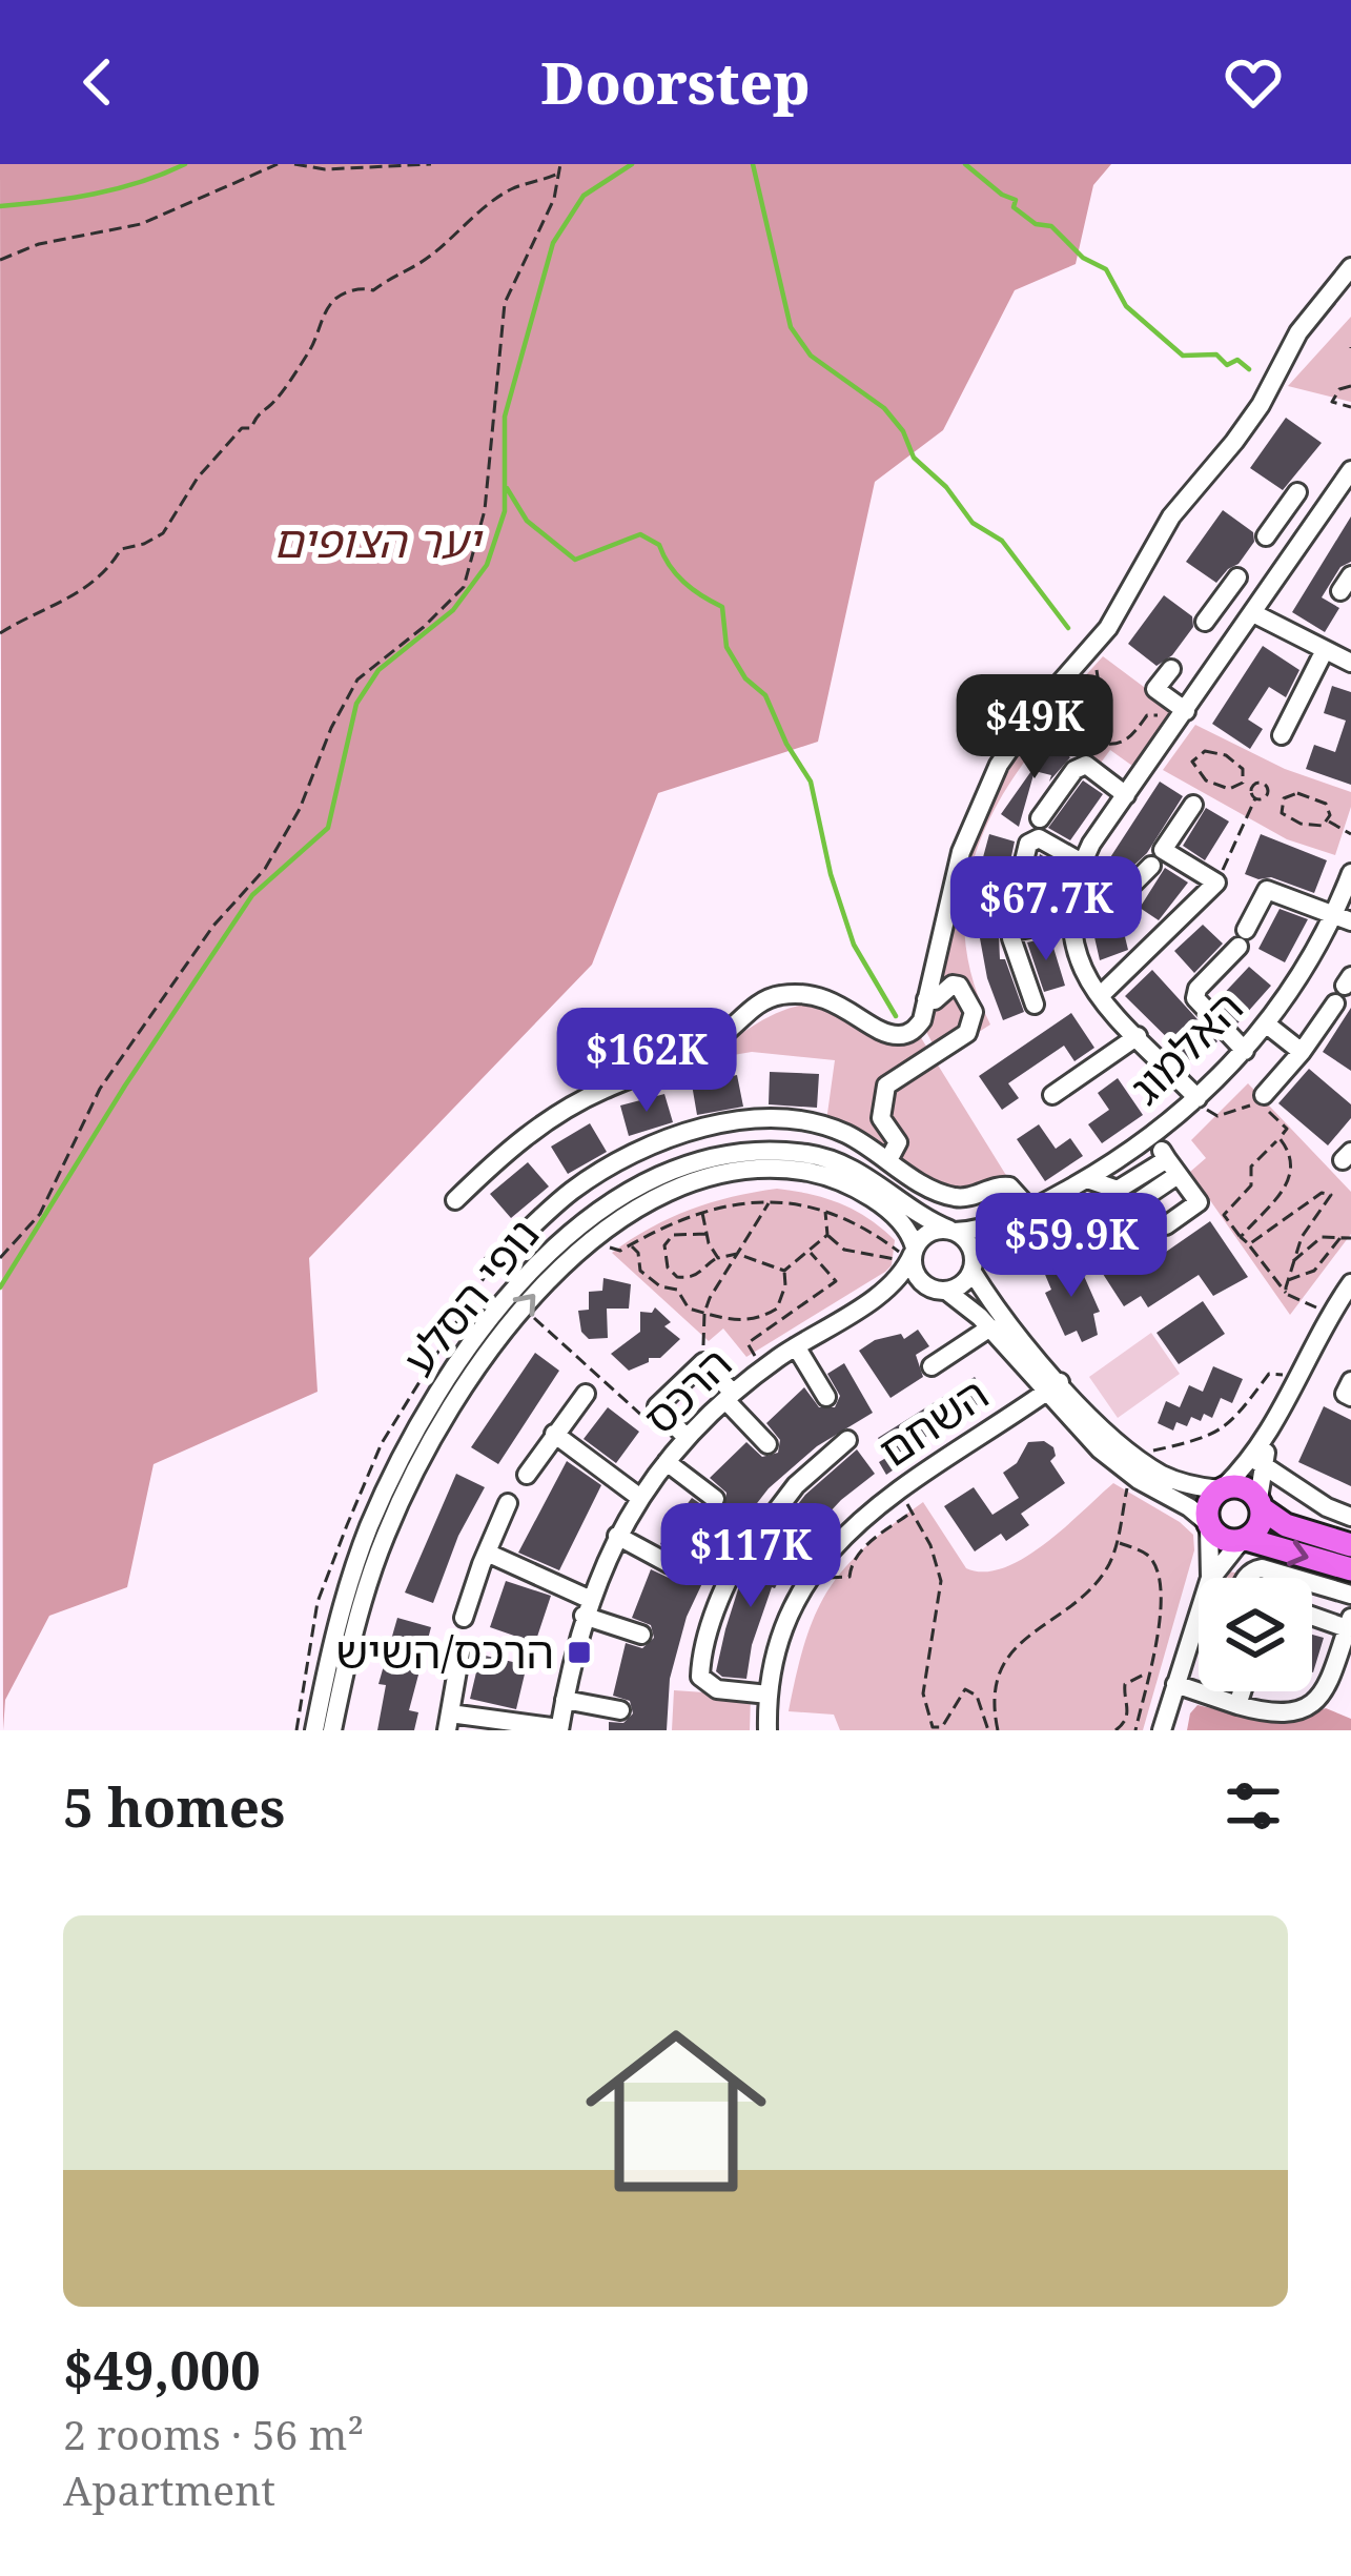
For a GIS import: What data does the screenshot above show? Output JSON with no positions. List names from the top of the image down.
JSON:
{
  "streets": {
    "street": [
      "האלמוג",
      "נופי הסלע",
      "הרכס",
      "השחם"
    ]
  },
  "crossings": [
    ["האלמוג", "נופי הסלע"],
    ["האלמוג", "הרכס"],
    ["נופי הסלע", "הרכס"]
  ],
  "parks": ["יער הצופים"],
  "places": {
    "transit": ["הרכס/השיש"]
  },
  "page": {
    "header": "Doorstep",
    "price": [
      "$49K",
      "$67.7K",
      "$162K",
      "$59.9K",
      "$117K"
    ],
    "heading": "5 homes",
    "list": [
      {
        "name": "$49,000",
        "note": "2 rooms · 56 m² · Apartment"
      }
    ]
  }
}
